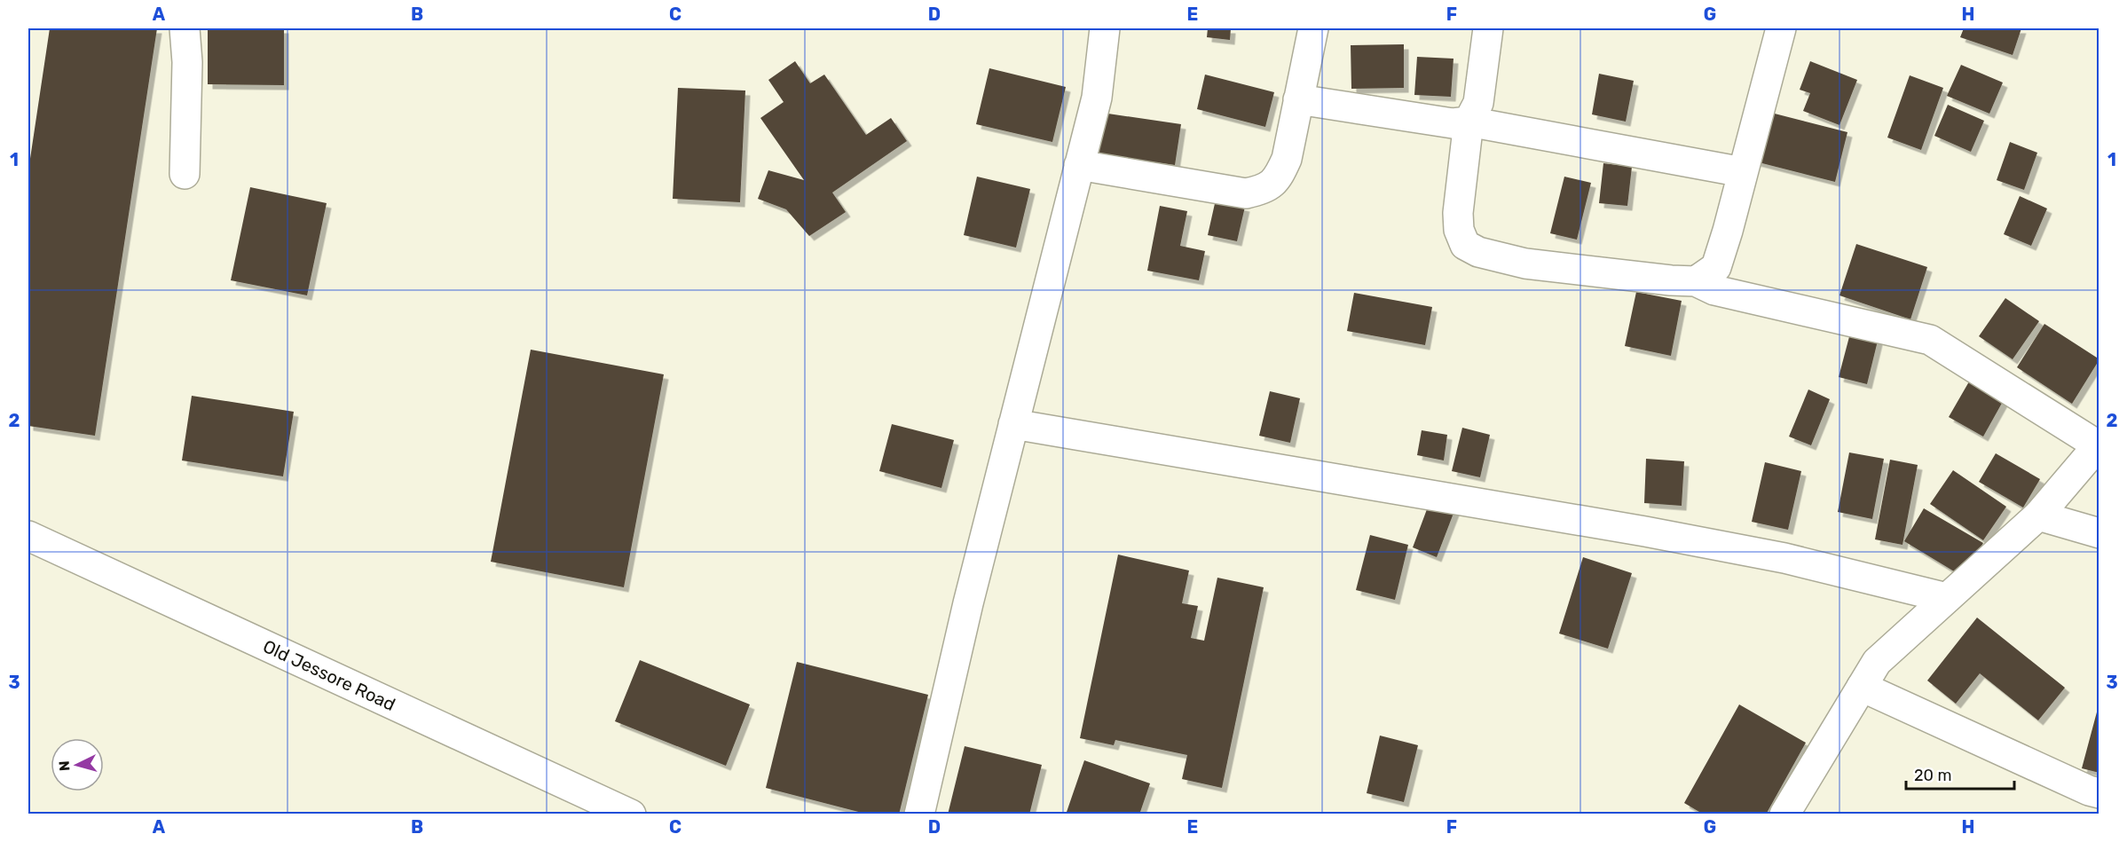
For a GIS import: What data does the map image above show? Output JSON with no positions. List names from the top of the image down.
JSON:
{
  "streets": {
    "street": ["Old Jessore Road"]
  },
  "scale_bar": "20 m",
  "north": "left",
  "grid": {
    "columns": [
      "A",
      "B",
      "C",
      "D",
      "E",
      "F",
      "G",
      "H"
    ],
    "rows": ["1", "2", "3"]
  }
}
